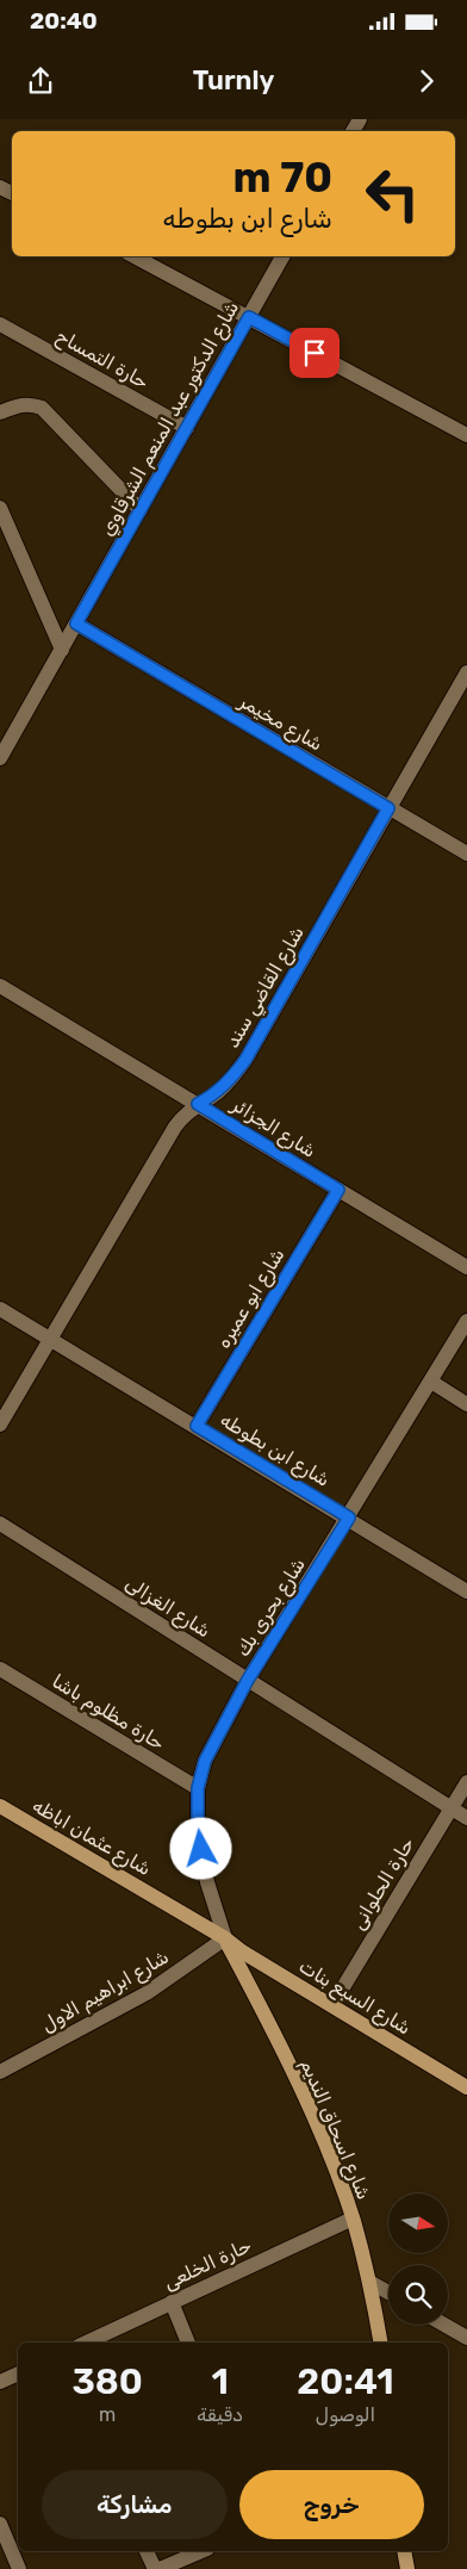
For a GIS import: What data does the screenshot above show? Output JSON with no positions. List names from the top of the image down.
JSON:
{
  "streets": {
    "main road": ["شارع عثمان اباظه", "شارع السبع بنات", "شارع اسحاق النديم"],
    "street": [
      "حارة التمساح",
      "شارع الدكتور عبد المنعم الشرقاوي",
      "شارع مخيمر",
      "شارع القاضي سند",
      "شارع الجزائر",
      "شارع ابو عميره",
      "شارع ابن بطوطه",
      "شارع الغزالى",
      "شارع بحرى بك",
      "حارة مظلوم باشا",
      "حارة الحلوانى",
      "شارع ابراهيم الاول",
      "حارة الخلعى"
    ]
  },
  "crossings": [
    ["حارة التمساح", "شارع الدكتور عبد المنعم الشرقاوي"],
    ["شارع الدكتور عبد المنعم الشرقاوي", "شارع مخيمر"],
    ["شارع مخيمر", "شارع القاضي سند"],
    ["شارع القاضي سند", "شارع الجزائر"],
    ["شارع القاضي سند", "شارع ابن بطوطه"],
    ["شارع الجزائر", "شارع ابو عميره"],
    ["شارع ابو عميره", "شارع ابن بطوطه"],
    ["شارع ابن بطوطه", "شارع بحرى بك"],
    ["شارع الغزالى", "شارع بحرى بك"],
    ["شارع الغزالى", "حارة الحلوانى"],
    ["شارع بحرى بك", "حارة مظلوم باشا"],
    ["شارع بحرى بك", "شارع عثمان اباظه"],
    ["شارع بحرى بك", "شارع ابراهيم الاول"],
    ["شارع بحرى بك", "شارع السبع بنات"],
    ["شارع بحرى بك", "شارع اسحاق النديم"],
    ["شارع عثمان اباظه", "شارع ابراهيم الاول"],
    ["شارع عثمان اباظه", "شارع السبع بنات"],
    ["شارع عثمان اباظه", "شارع اسحاق النديم"],
    ["حارة الحلوانى", "شارع السبع بنات"],
    ["شارع ابراهيم الاول", "شارع السبع بنات"],
    ["شارع ابراهيم الاول", "شارع اسحاق النديم"],
    ["شارع السبع بنات", "شارع اسحاق النديم"],
    ["شارع اسحاق النديم", "حارة الخلعى"]
  ],
  "north": "right",
  "page": {
    "status": "20:40",
    "header": "Turnly",
    "turn": ["70 m", "شارع ابن بطوطه"],
    "eta": [
      "20:41",
      "الوصول",
      "1",
      "دقيقة",
      "380",
      "m"
    ],
    "buttons": ["خروج", "مشاركة"]
  }
}
